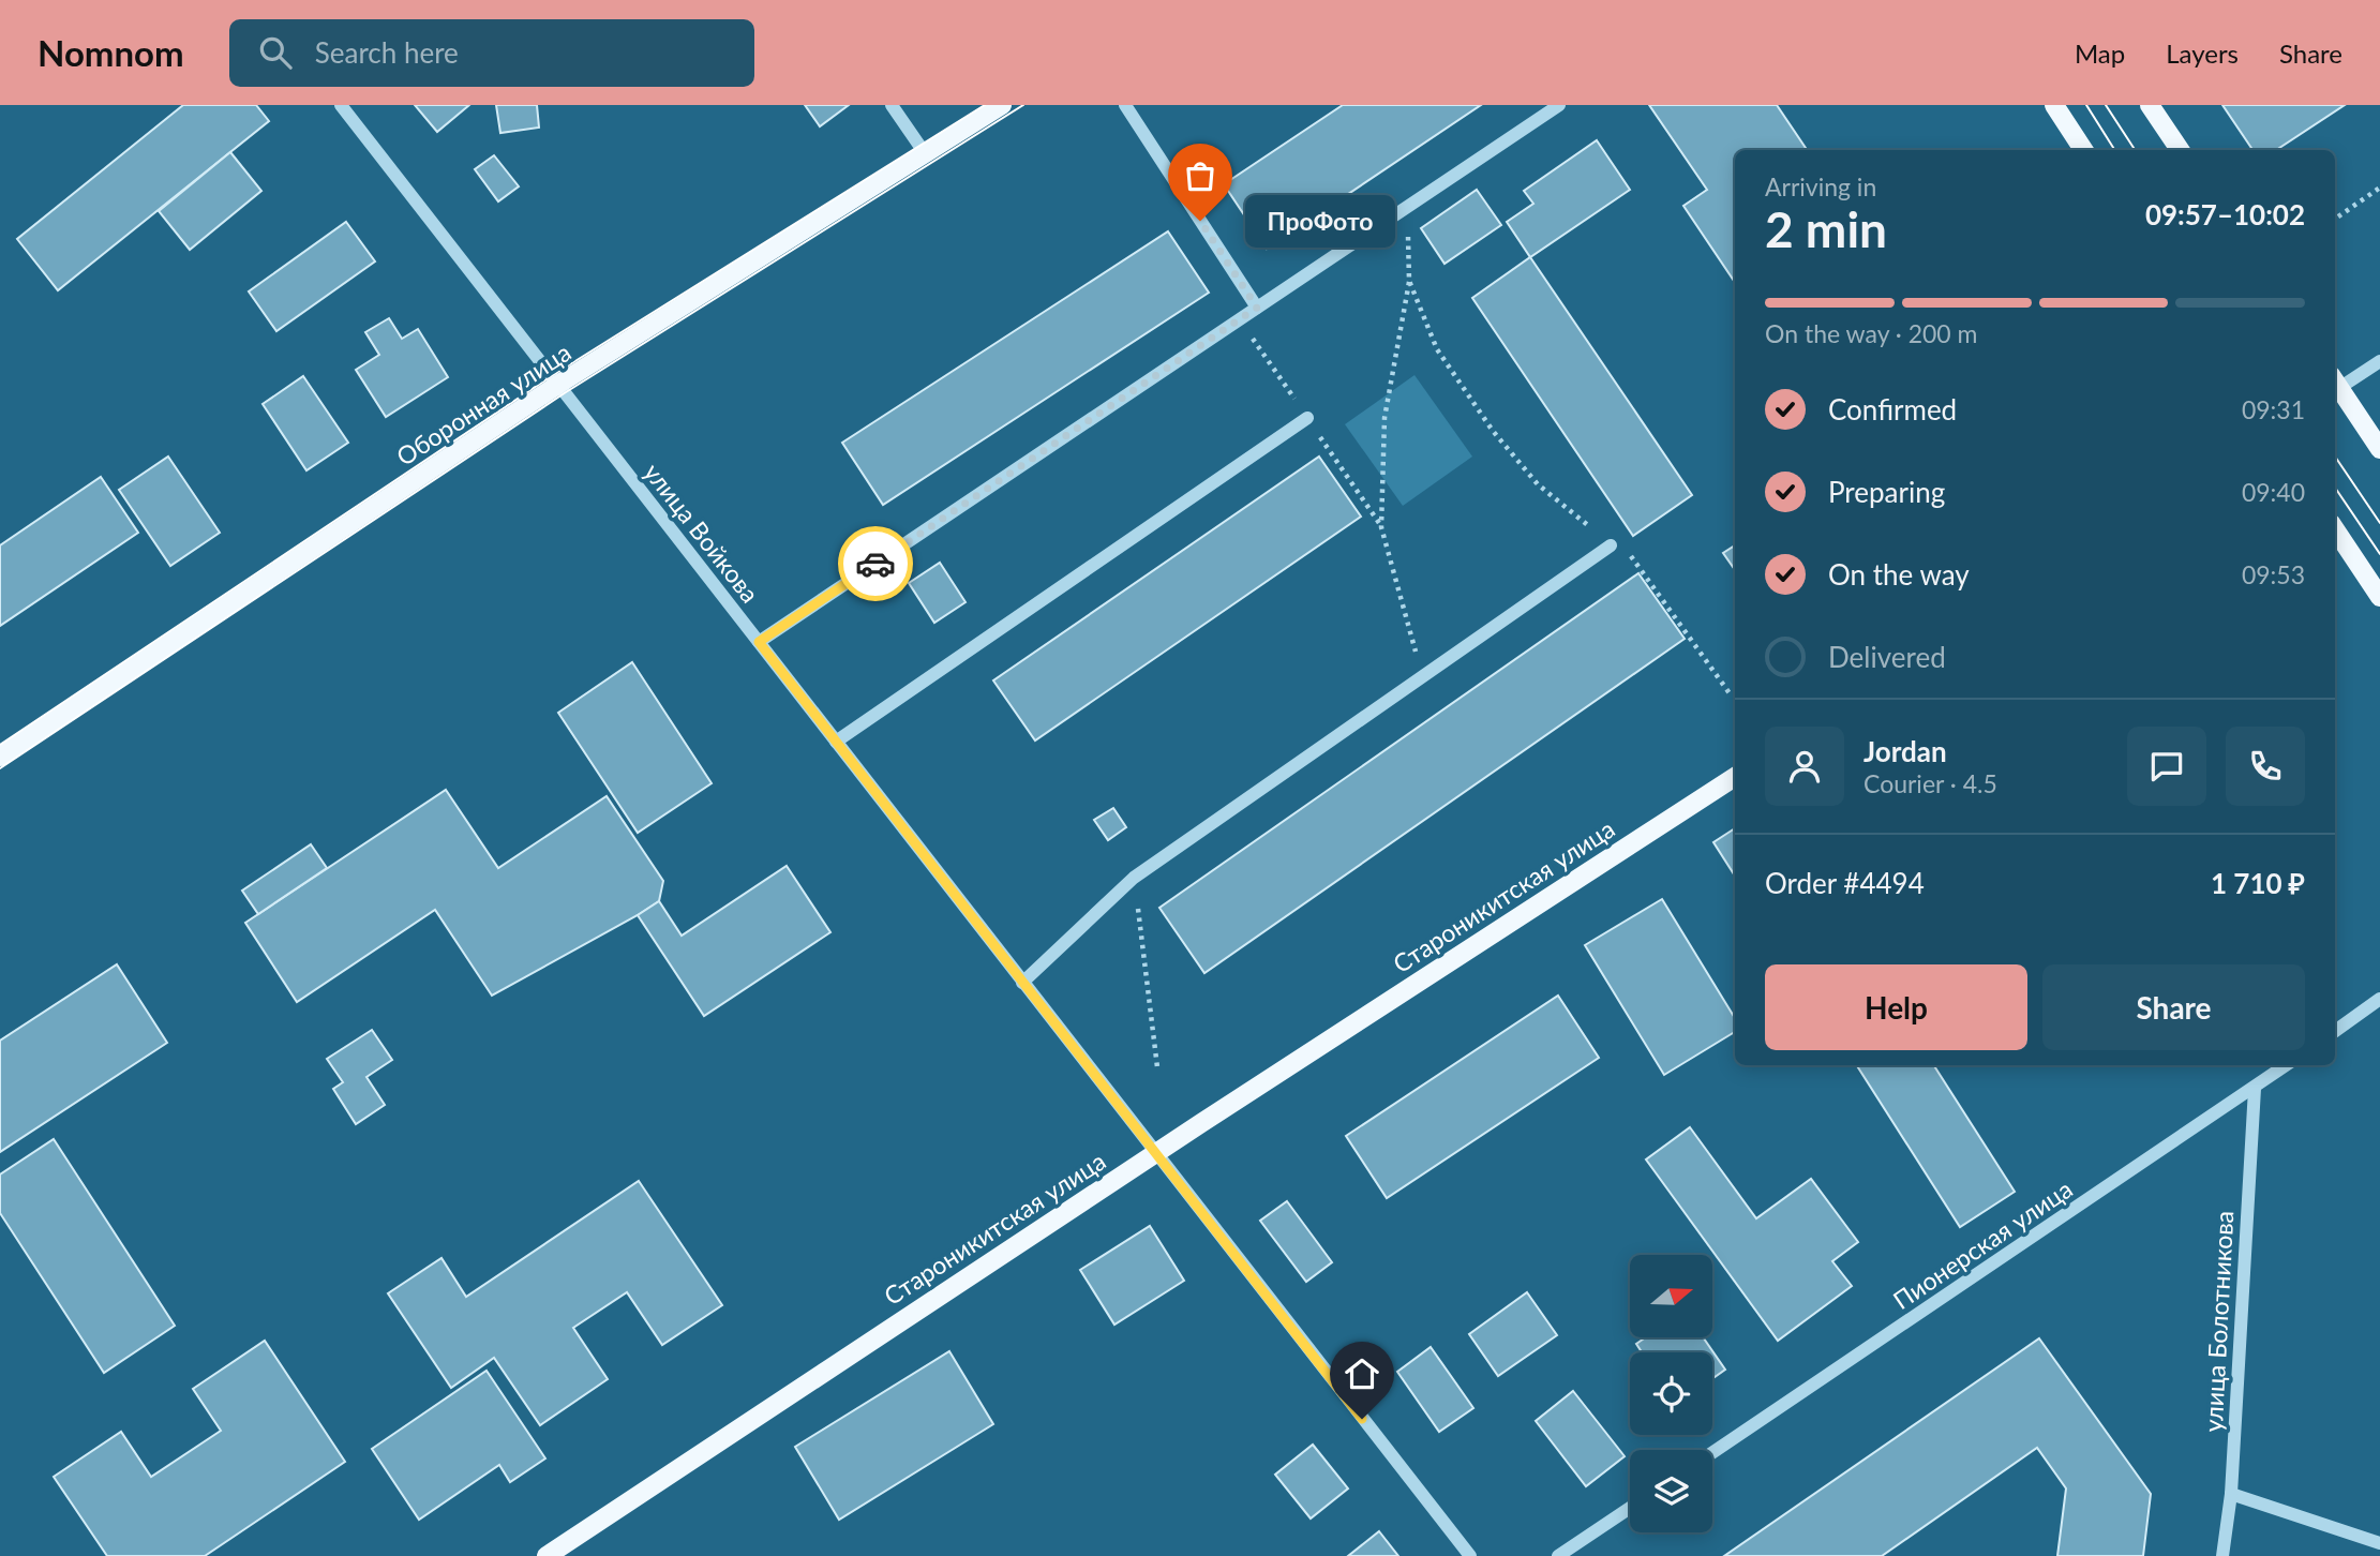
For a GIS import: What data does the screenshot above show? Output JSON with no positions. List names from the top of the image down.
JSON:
{
  "streets": {
    "main road": ["Оборонная улица", "Староникитская улица"],
    "street": ["улица Войкова", "Пионерская улица", "улица Болотникова"]
  },
  "crossings": [
    ["Оборонная улица", "улица Войкова"],
    ["улица Войкова", "Староникитская улица"],
    ["Пионерская улица", "улица Болотникова"]
  ],
  "places": ["ПроФото"],
  "north": "right",
  "page": {
    "header": "Nomnom",
    "search": "Search here",
    "nav": ["Map", "Layers", "Share"],
    "heading": ["2 min", "Arriving in", "09:57–10:02"],
    "panel": [
      "Jordan",
      "Courier · 4.5",
      "Order #4494",
      "1 710 ₽"
    ],
    "bubble": "ПроФото",
    "bar": "On the way · 200 m",
    "list": [
      ["Confirmed", "09:31"],
      ["Preparing", "09:40"],
      ["On the way", "09:53"],
      "Delivered"
    ],
    "buttons": ["Help", "Share"]
  }
}
